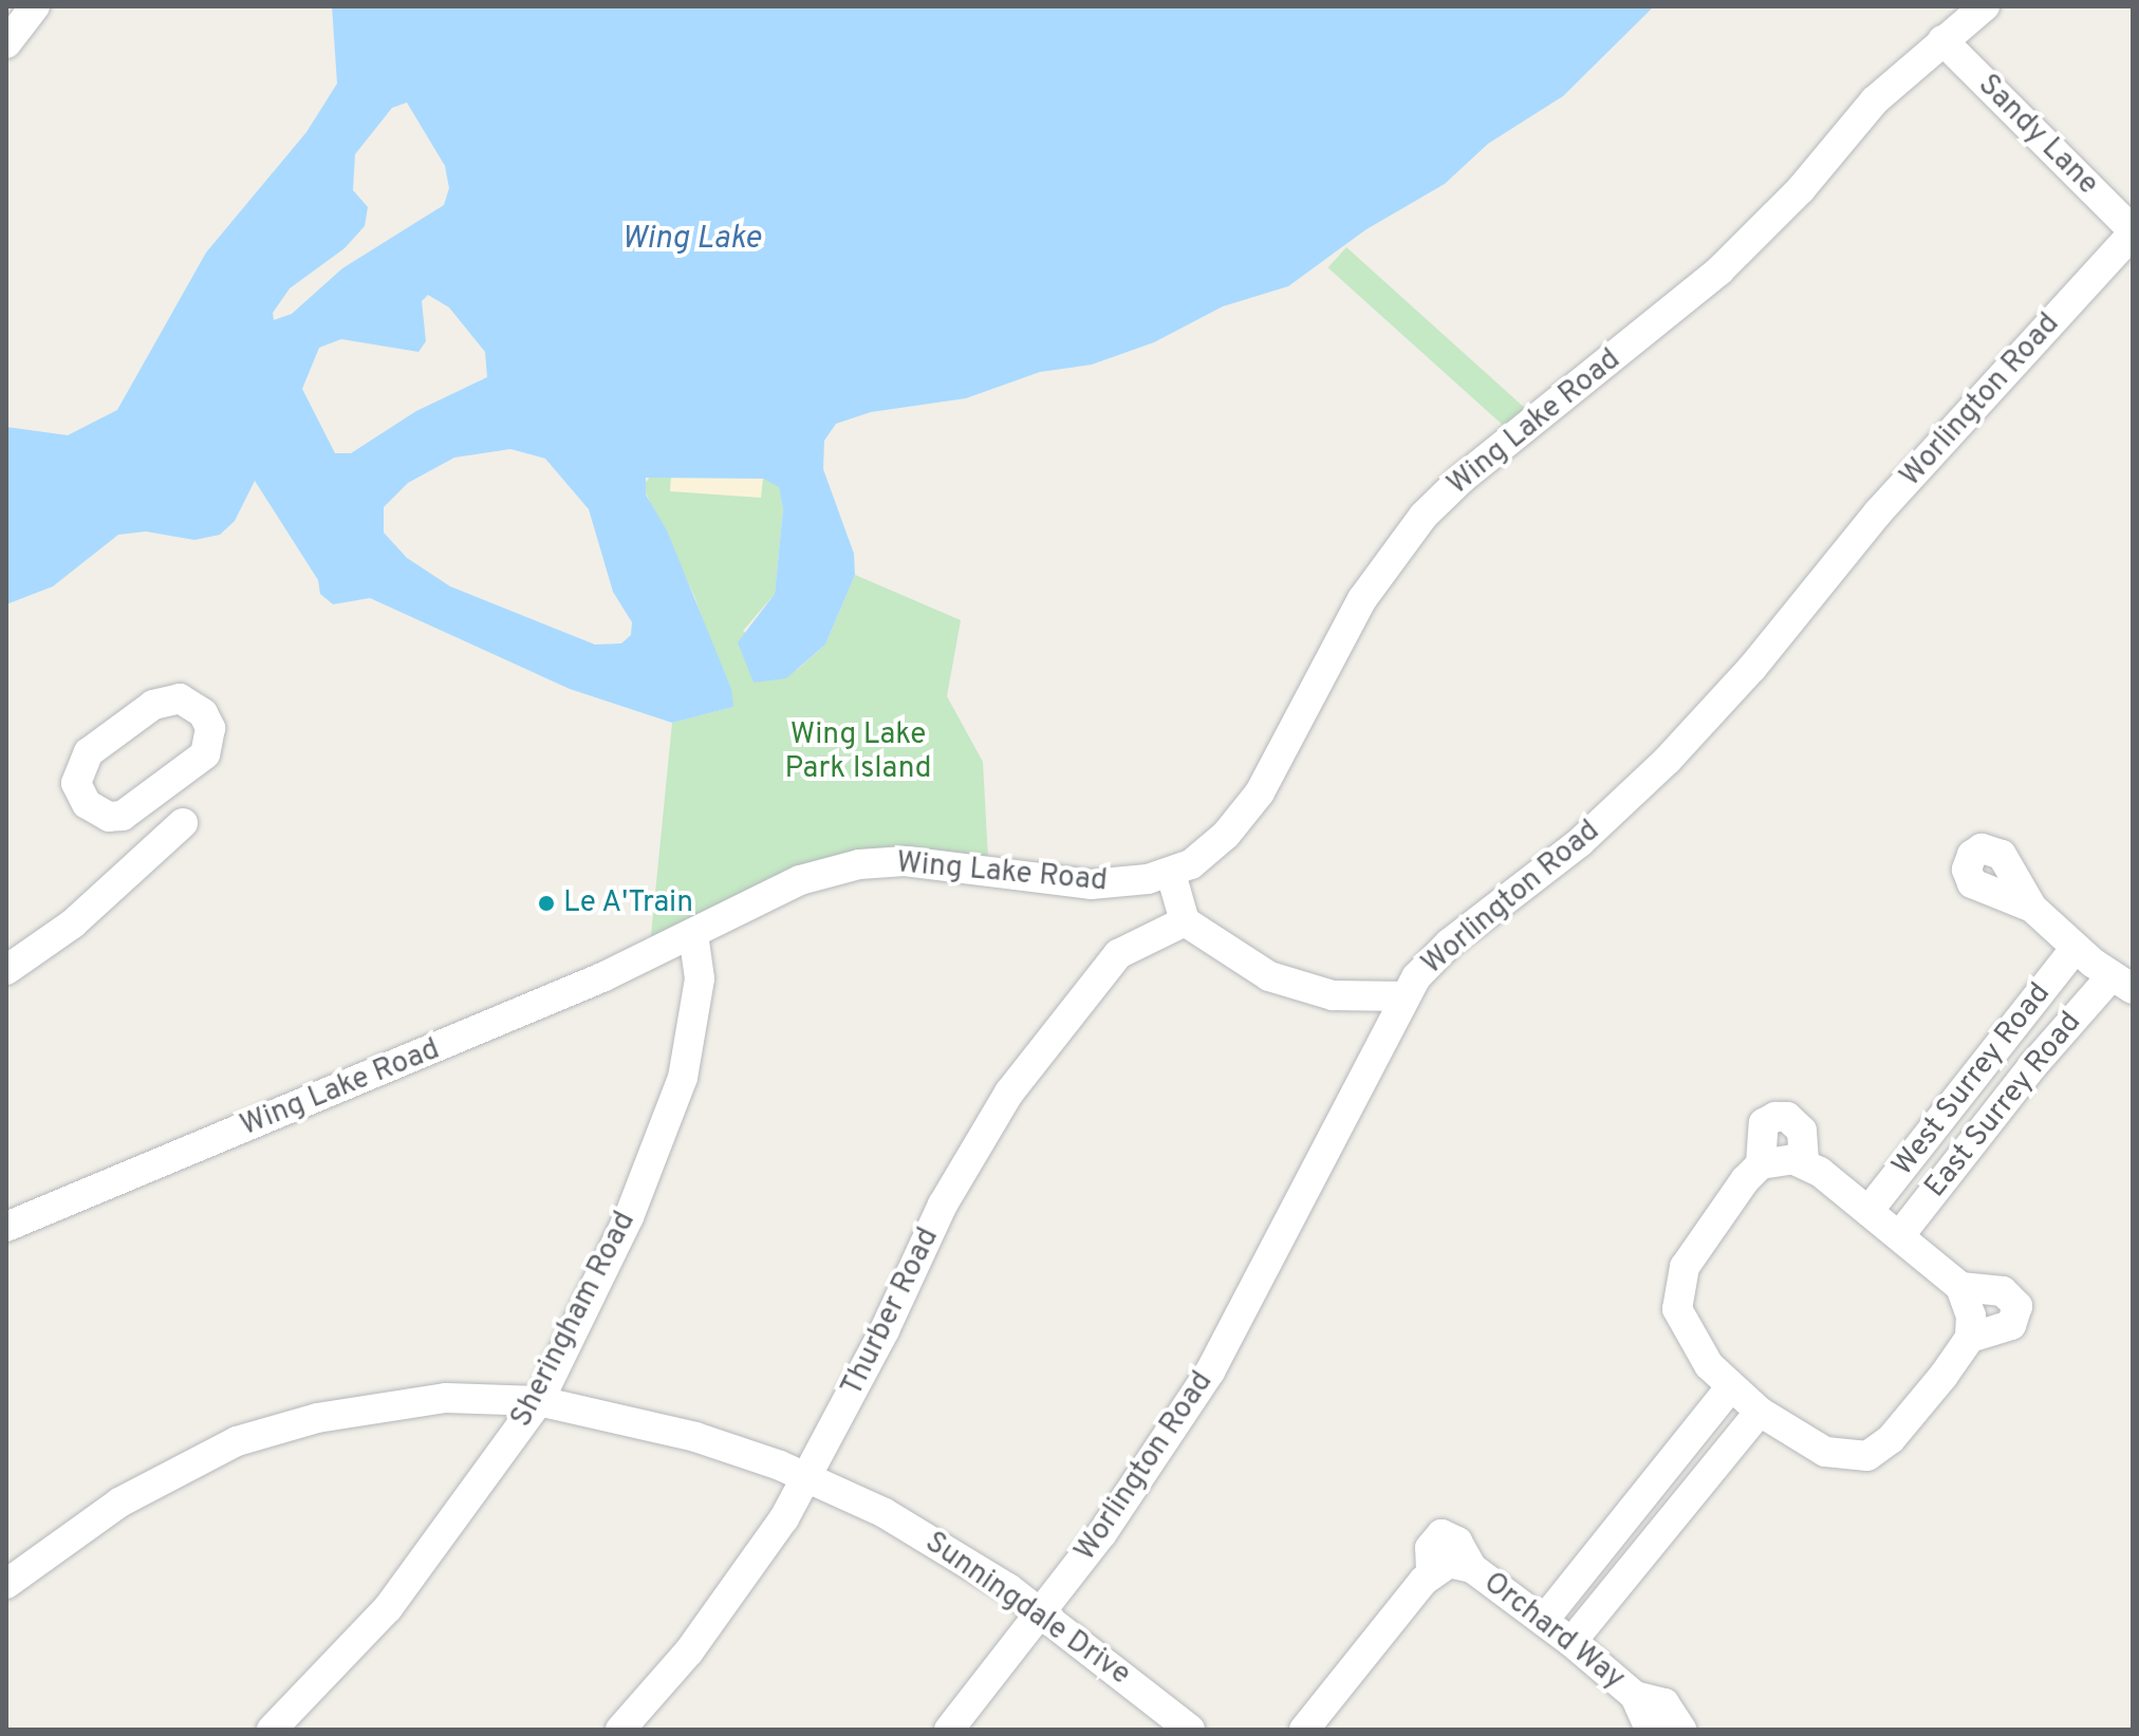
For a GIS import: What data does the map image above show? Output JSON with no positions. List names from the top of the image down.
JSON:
{
  "streets": {
    "street": [
      "Sandy Lane",
      "Worlington Road",
      "Wing Lake Road",
      "West Surrey Road",
      "East Surrey Road",
      "Thurber Road",
      "Sheringham Road",
      "Sunningdale Drive",
      "Orchard Way"
    ]
  },
  "crossings": [
    ["Sandy Lane", "Worlington Road"],
    ["Sandy Lane", "Wing Lake Road"],
    ["Worlington Road", "Sunningdale Drive"],
    ["Wing Lake Road", "Sheringham Road"],
    ["West Surrey Road", "East Surrey Road"],
    ["Thurber Road", "Sunningdale Drive"],
    ["Sheringham Road", "Sunningdale Drive"]
  ],
  "water": ["Wing Lake"],
  "parks": ["Wing Lake Park Island"],
  "places": ["Le A'Train"]
}
